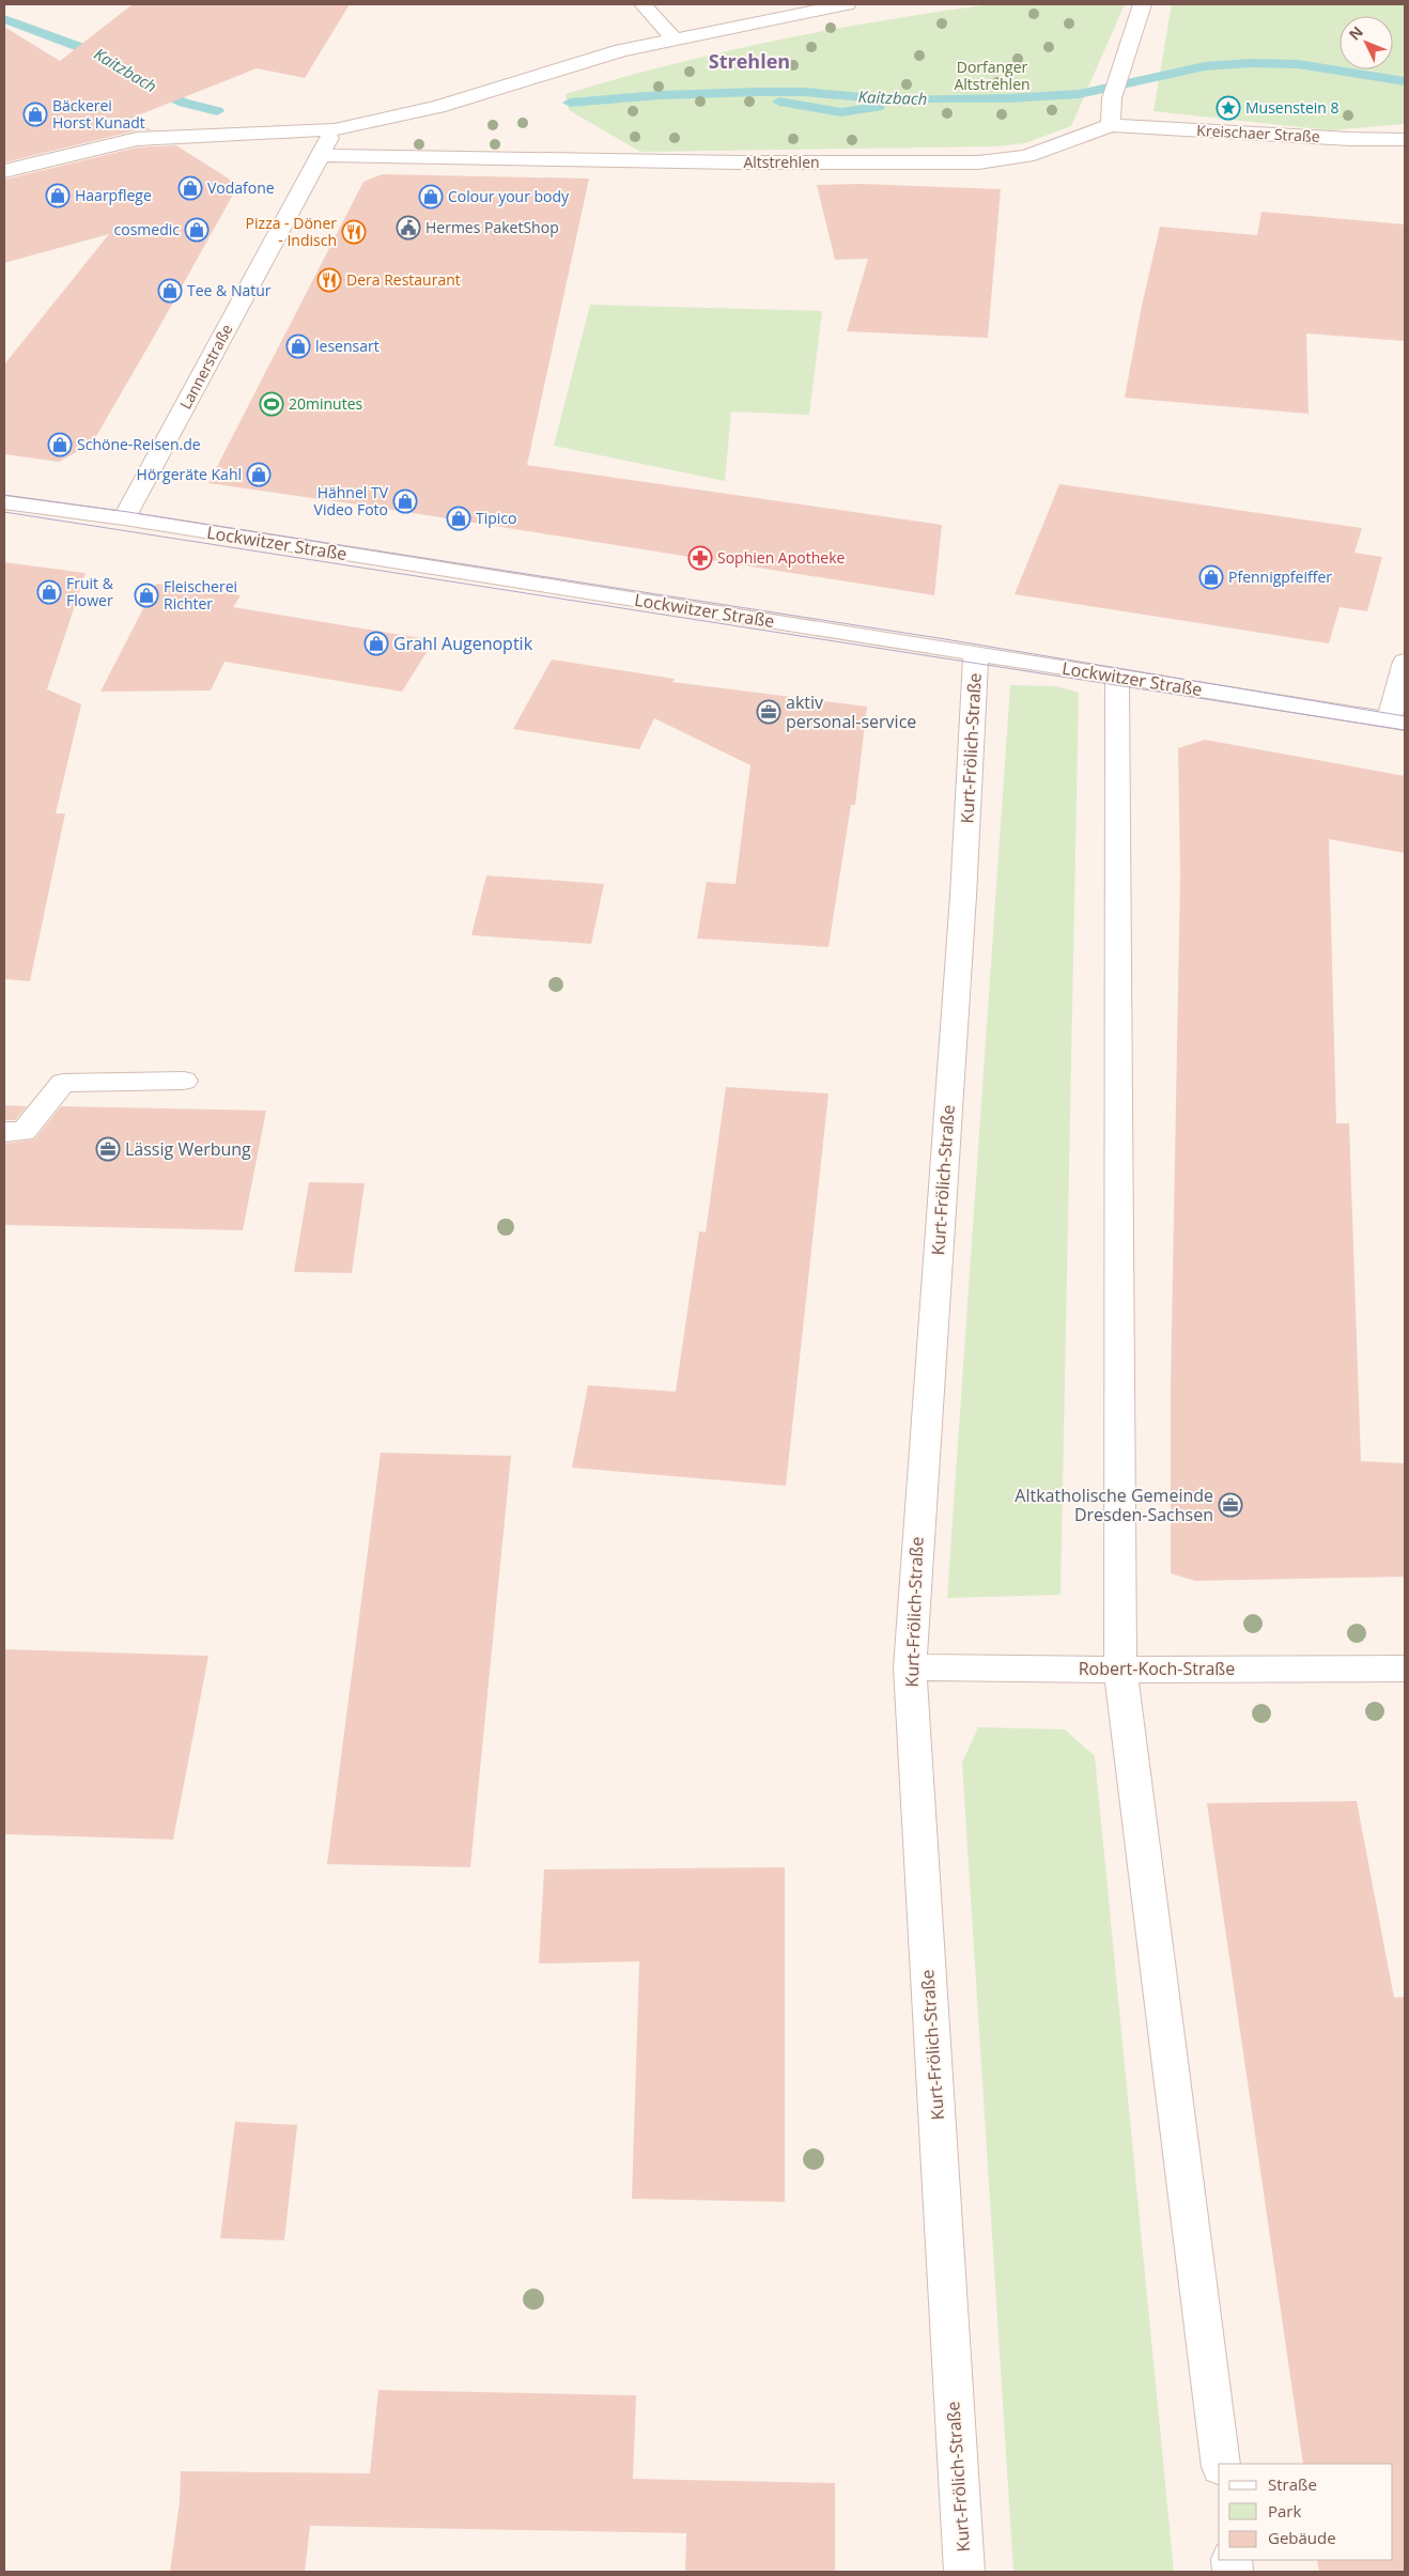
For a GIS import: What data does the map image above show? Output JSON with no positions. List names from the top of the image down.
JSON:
{
  "streets": {
    "street": [
      "Kreischaer Straße",
      "Altstrehlen",
      "Lannerstraße",
      "Lockwitzer Straße",
      "Kurt-Frölich-Straße",
      "Robert-Koch-Straße"
    ]
  },
  "crossings": [
    ["Kreischaer Straße", "Altstrehlen"],
    ["Altstrehlen", "Lannerstraße"],
    ["Lannerstraße", "Lockwitzer Straße"],
    ["Lockwitzer Straße", "Kurt-Frölich-Straße"],
    ["Kurt-Frölich-Straße", "Robert-Koch-Straße"]
  ],
  "districts": ["Strehlen"],
  "water": ["Kaitzbach"],
  "parks": ["Dorfanger Altstrehlen"],
  "places": {
    "place": ["Musenstein 8"],
    "shop": [
      "Bäckerei Horst Kunadt",
      "Vodafone",
      "Haarpflege",
      "Colour your body",
      "cosmedic",
      "Tee & Natur",
      "lesensart",
      "Schöne-Reisen.de",
      "Hörgeräte Kahl",
      "Hähnel TV Video Foto",
      "Tipico",
      "Pfennigpfeiffer",
      "Fruit & Flower",
      "Fleischerei Richter",
      "Grahl Augenoptik"
    ],
    "public building": ["Hermes PaketShop"],
    "restaurant": ["Pizza - Döner - Indisch", "Dera Restaurant"],
    "sports": ["20minutes"],
    "pharmacy": ["Sophien Apotheke"],
    "office": ["aktiv personal-service", "Lässig Werbung", "Altkatholische Gemeinde Dresden-Sachsen"]
  },
  "legend": ["Straße", "Park", "Gebäude"],
  "north": "top left"
}
